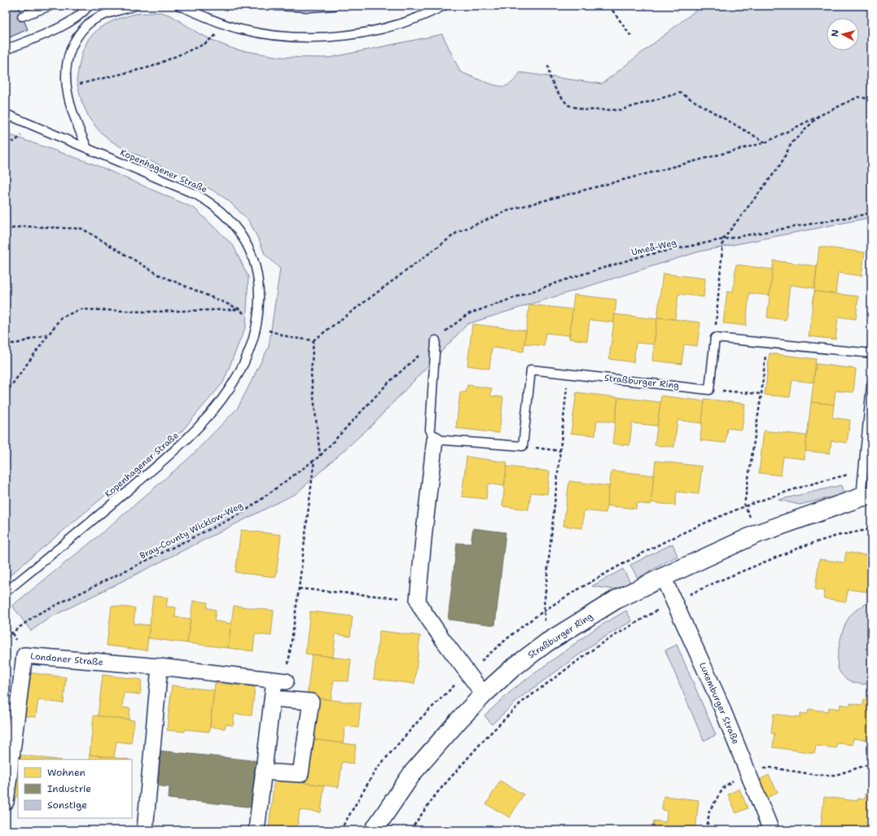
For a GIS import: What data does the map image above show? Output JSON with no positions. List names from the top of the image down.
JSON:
{
  "streets": {
    "street": ["Straßburger Ring", "Londoner Straße", "Luxemburger Straße"],
    "lane": ["Kopenhagener Straße"],
    "path": ["Umeå-Weg", "Bray-County Wicklow-Weg"]
  },
  "crossings": [
    ["Umeå-Weg", "Bray-County Wicklow-Weg"],
    ["Straßburger Ring", "Luxemburger Straße"]
  ],
  "legend": ["Wohnen", "Industrie", "Sonstige"],
  "north": "left"
}
